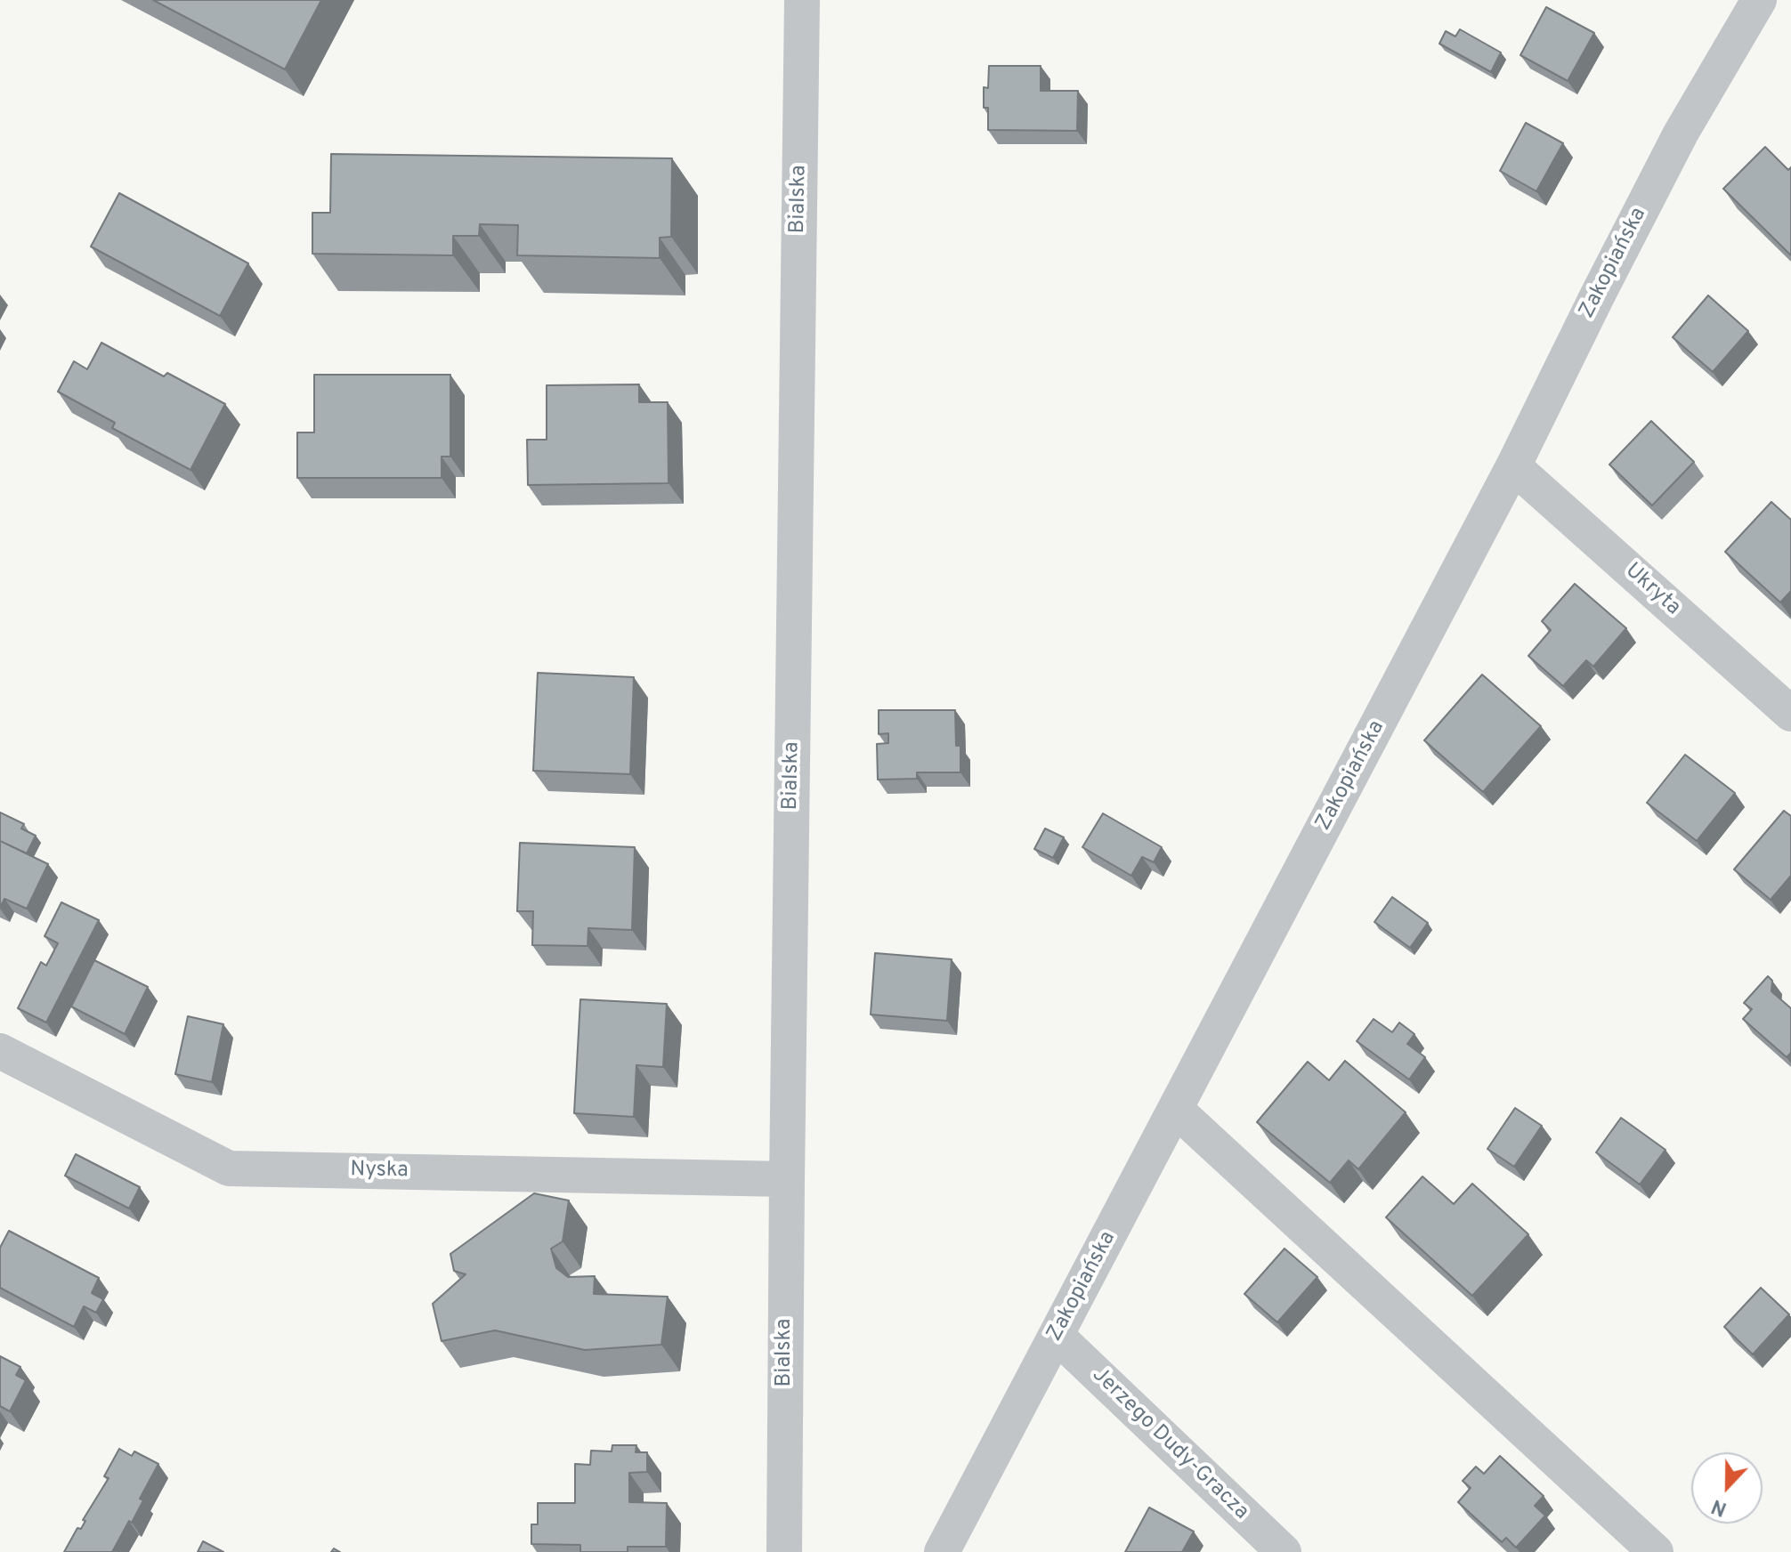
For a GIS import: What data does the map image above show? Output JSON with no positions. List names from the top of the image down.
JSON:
{
  "streets": {
    "street": [
      "Bialska",
      "Zakopiańska",
      "Ukryta",
      "Nyska",
      "Jerzego Dudy-Gracza"
    ]
  },
  "crossings": [
    ["Bialska", "Nyska"],
    ["Zakopiańska", "Ukryta"],
    ["Zakopiańska", "Jerzego Dudy-Gracza"]
  ],
  "north": "bottom"
}
